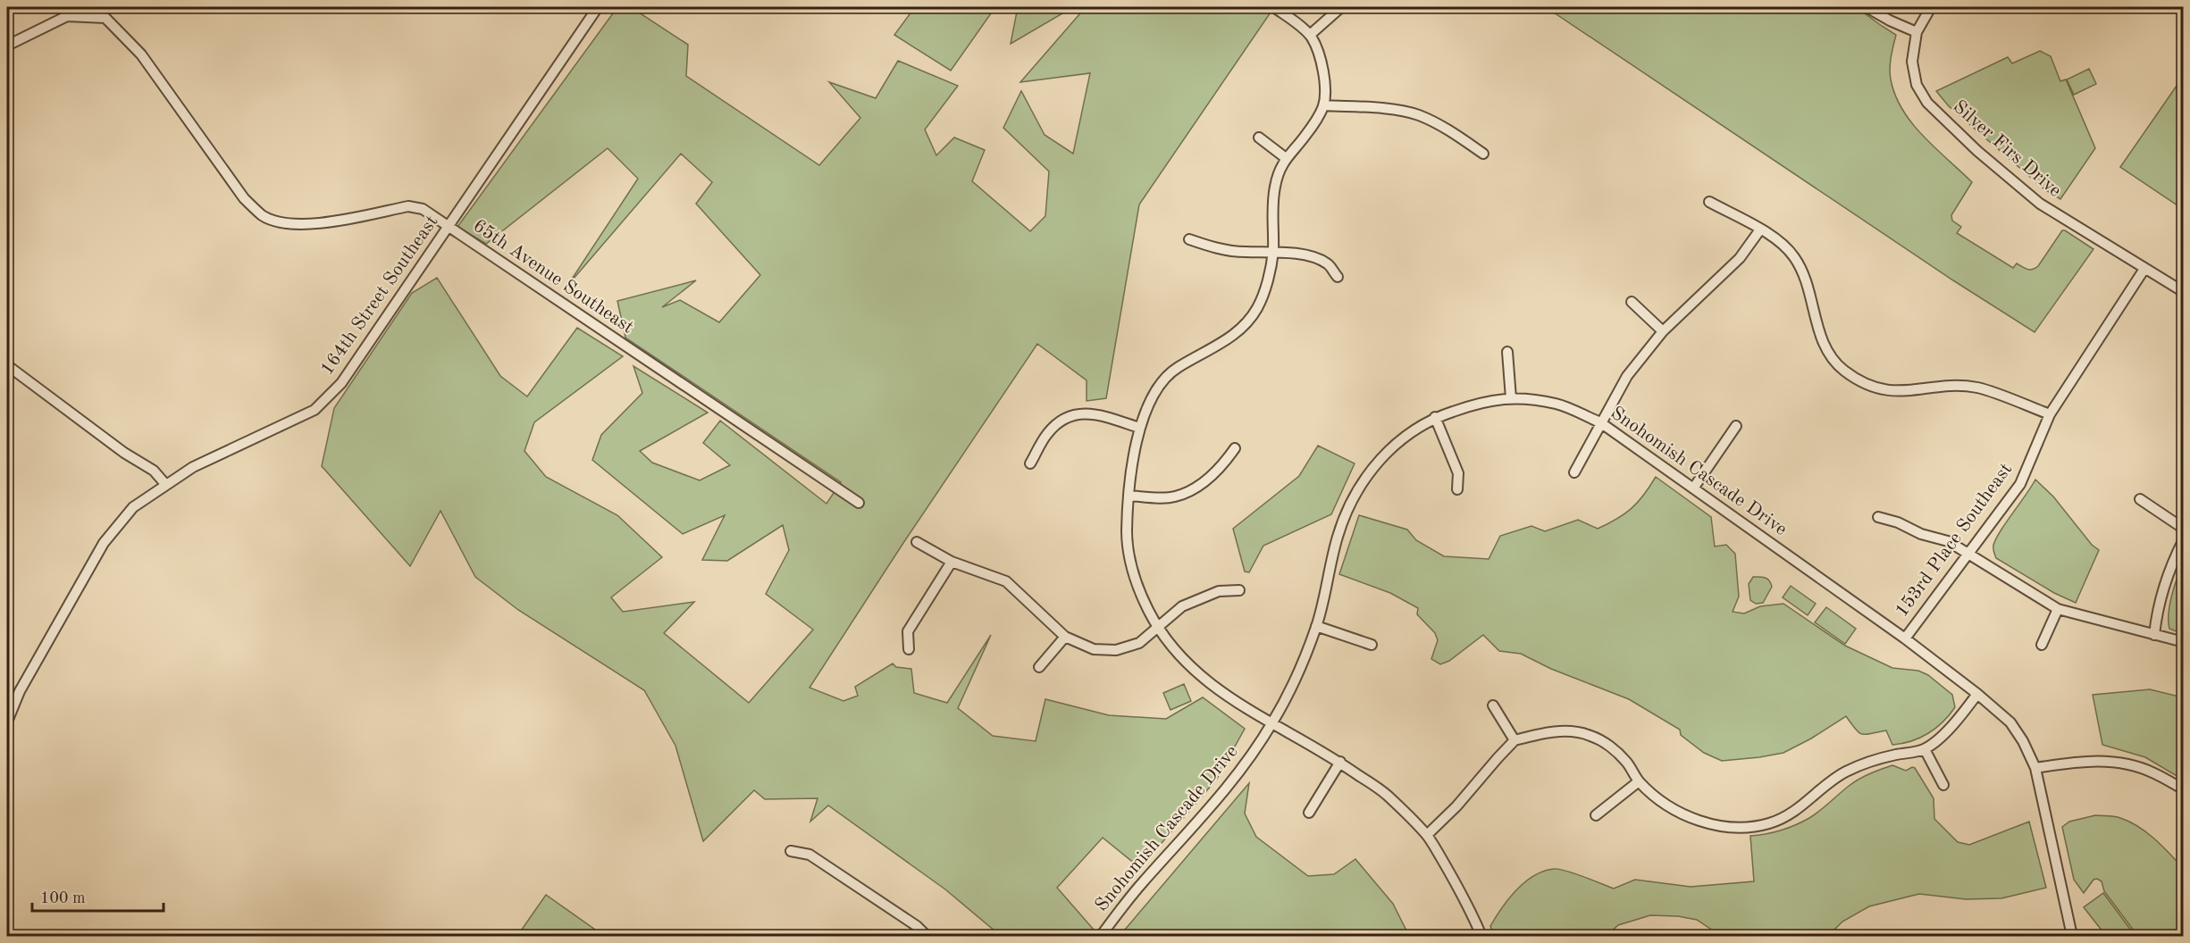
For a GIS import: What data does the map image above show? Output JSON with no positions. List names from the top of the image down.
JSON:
{
  "streets": {
    "street": [
      "Silver Firs Drive",
      "65th Avenue Southeast",
      "164th Street Southeast",
      "Snohomish Cascade Drive",
      "153rd Place Southeast"
    ]
  },
  "crossings": [
    ["Silver Firs Drive", "153rd Place Southeast"],
    ["65th Avenue Southeast", "164th Street Southeast"],
    ["Snohomish Cascade Drive", "153rd Place Southeast"]
  ],
  "scale_bar": "100 m"
}
